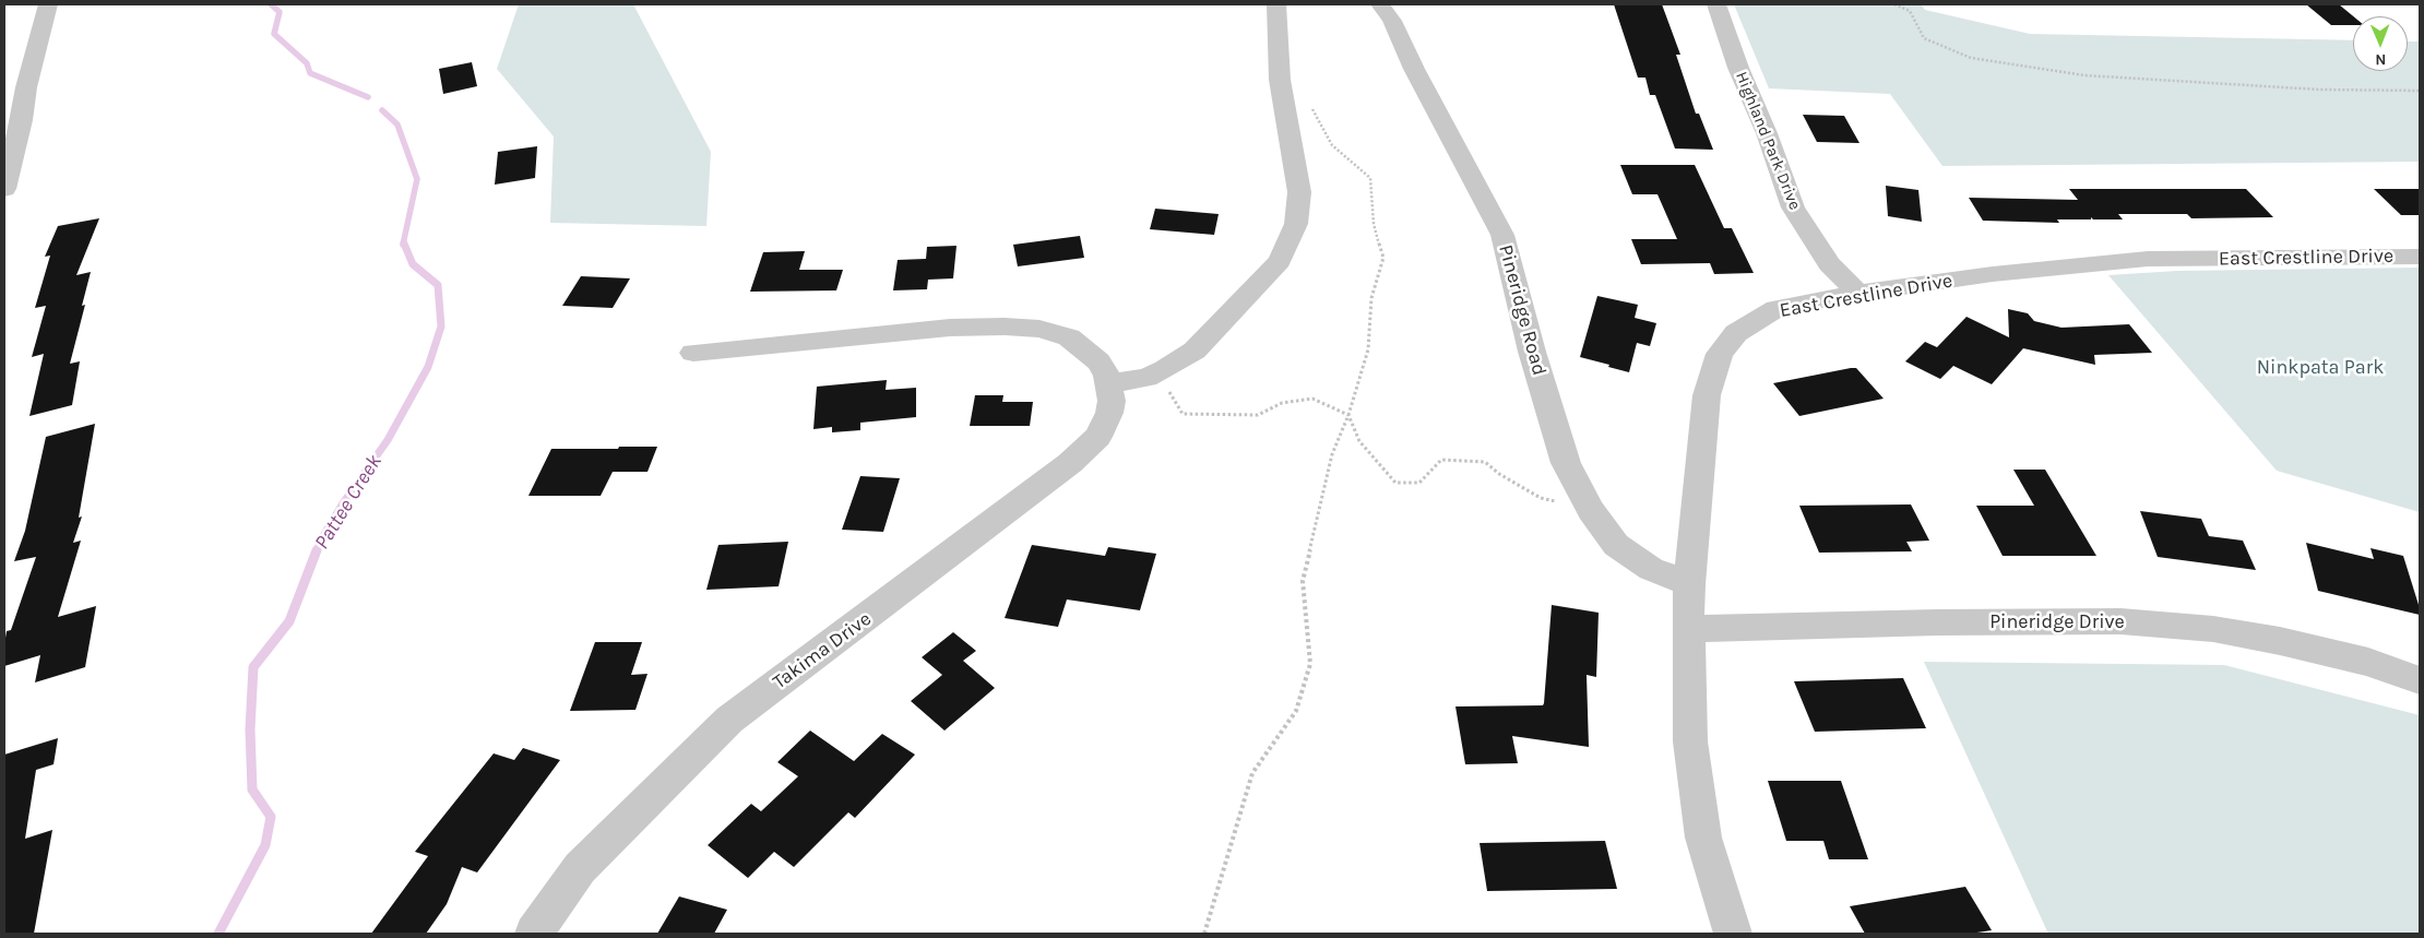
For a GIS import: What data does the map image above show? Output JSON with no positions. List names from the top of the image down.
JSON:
{
  "streets": {
    "street": [
      "Highland Park Drive",
      "East Crestline Drive",
      "Pineridge Road",
      "Pineridge Drive",
      "Takima Drive"
    ]
  },
  "crossings": [
    ["Highland Park Drive", "East Crestline Drive"],
    ["East Crestline Drive", "Pineridge Road"],
    ["East Crestline Drive", "Pineridge Drive"]
  ],
  "water": ["Pattee Creek"],
  "parks": ["Ninkpata Park"],
  "north": "bottom"
}
